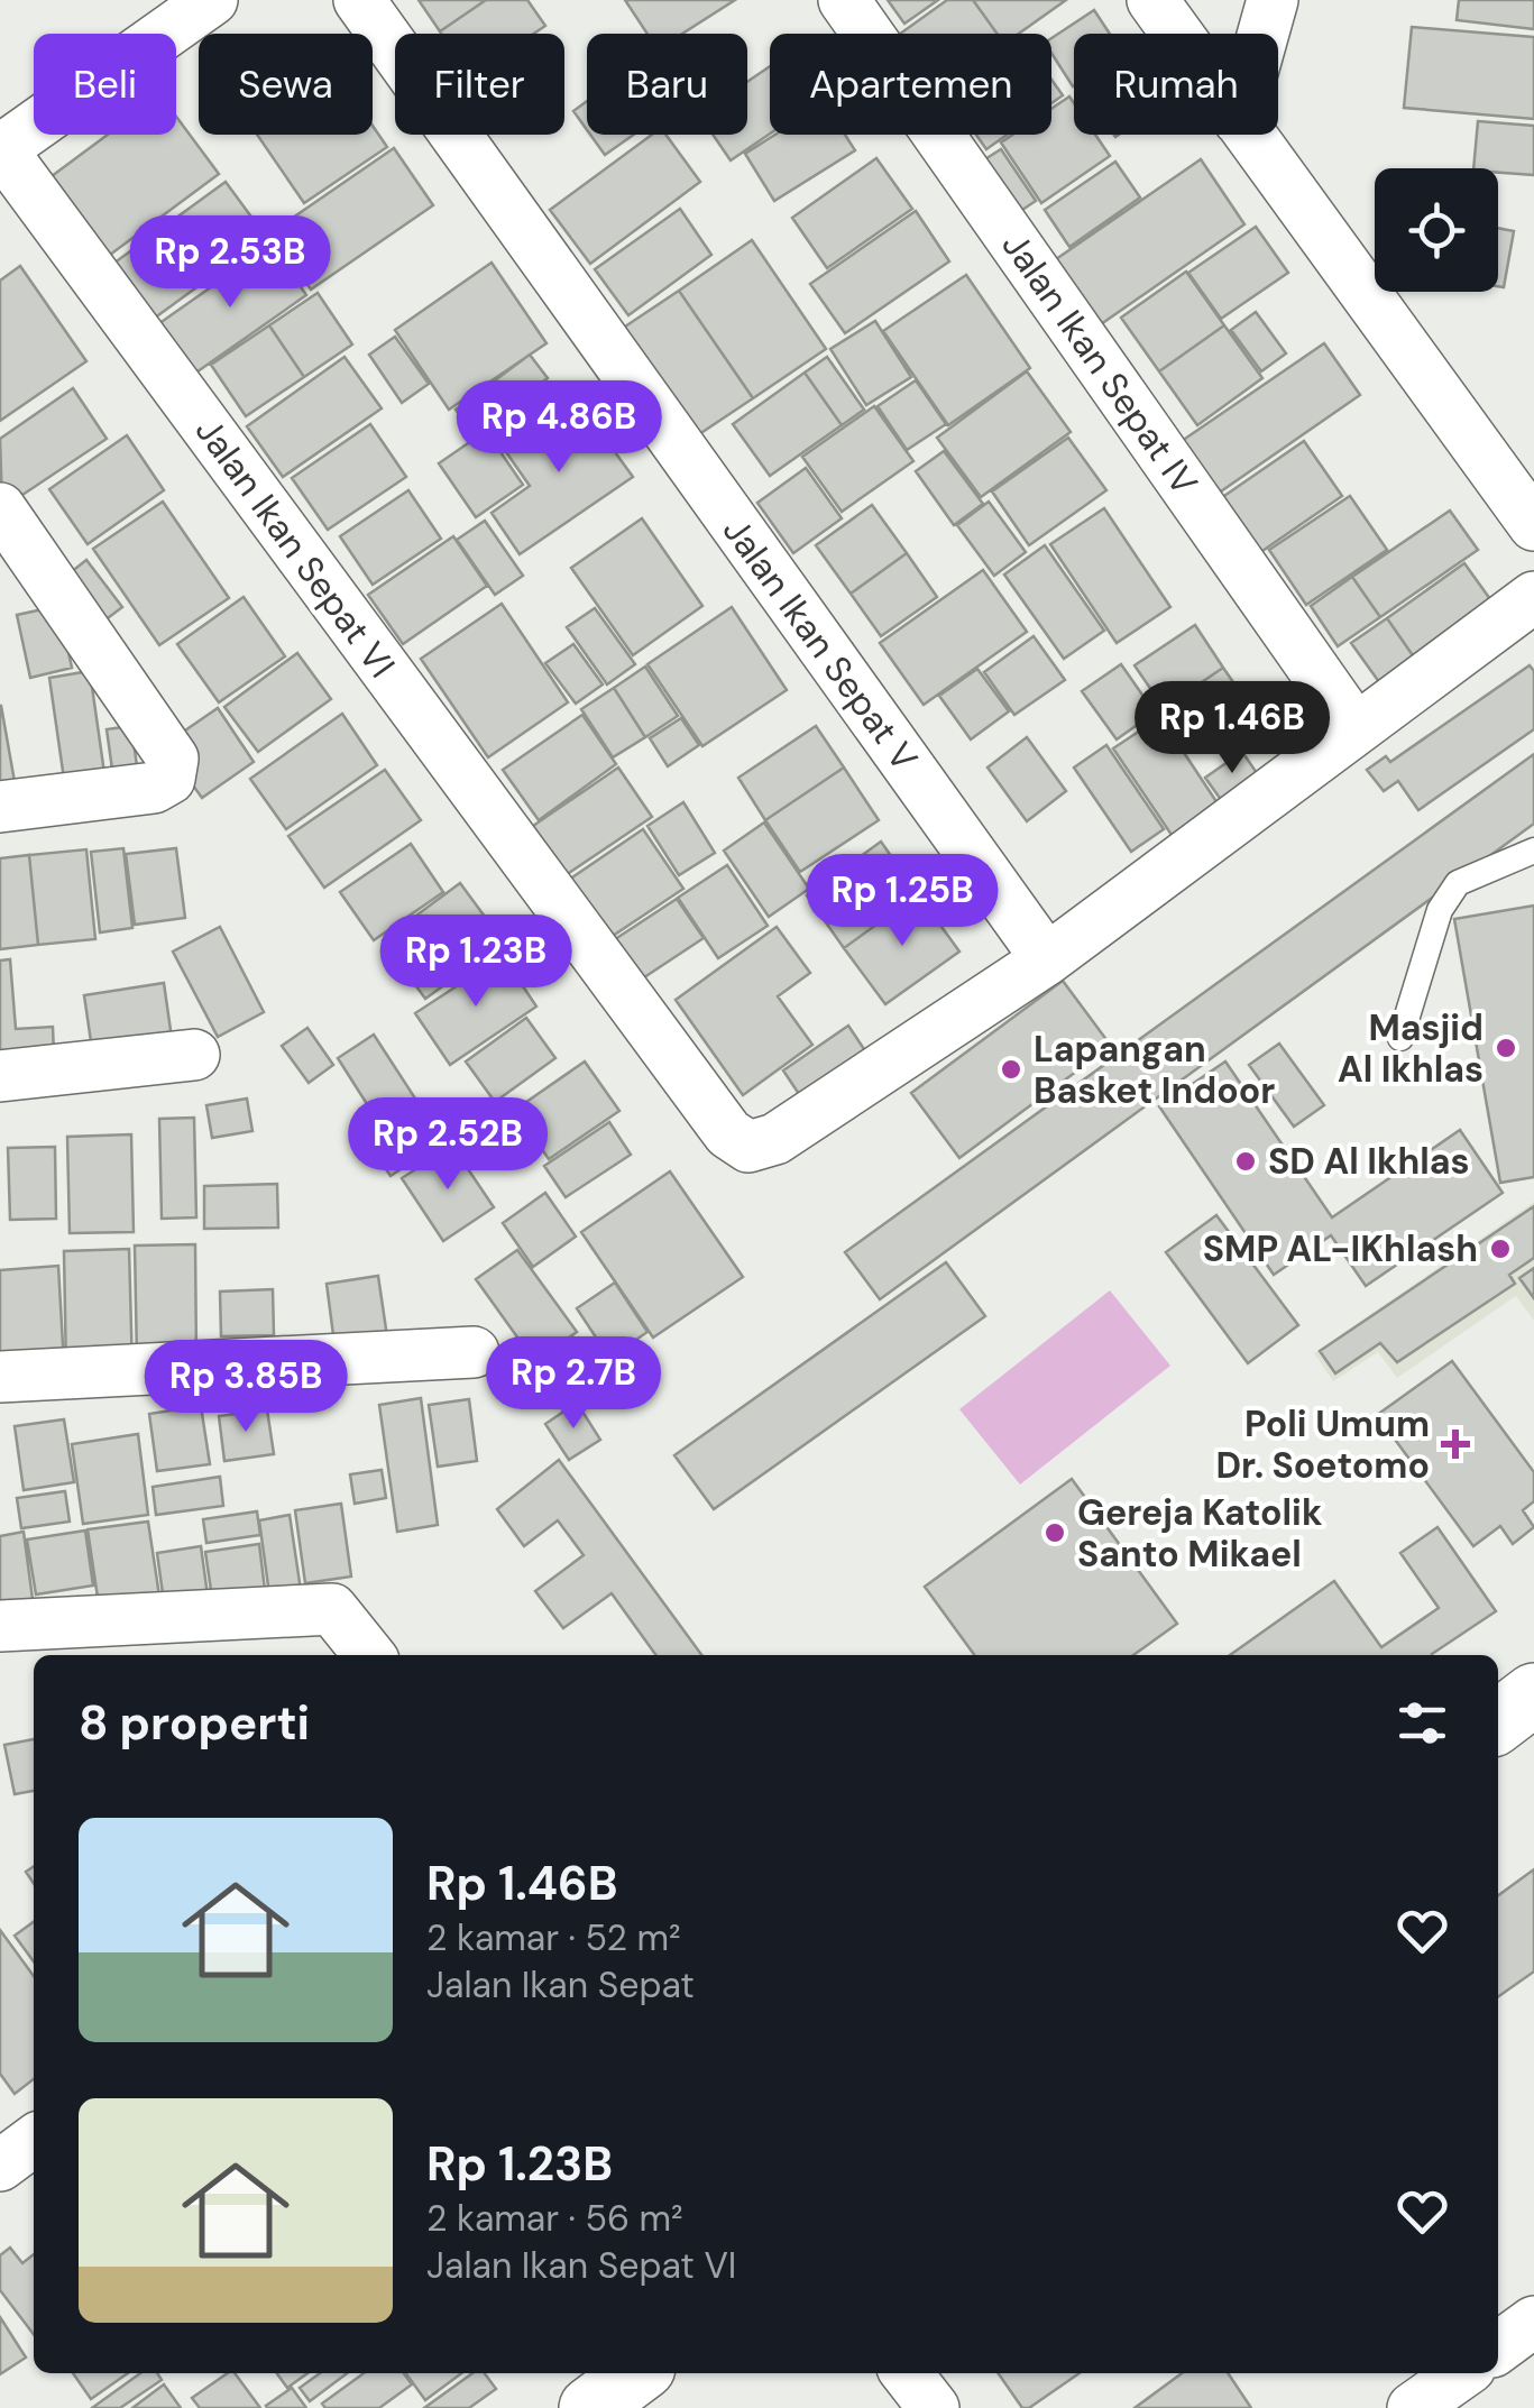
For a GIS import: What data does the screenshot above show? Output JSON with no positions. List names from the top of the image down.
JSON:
{
  "streets": {
    "street": ["Jalan Ikan Sepat IV", "Jalan Ikan Sepat VI", "Jalan Ikan Sepat V"]
  },
  "crossings": [
    ["Jalan Ikan Sepat VI", "Jalan Ikan Sepat V"]
  ],
  "places": {
    "other": [
      "Masjid Al Ikhlas",
      "Lapangan Basket Indoor",
      "SD Al Ikhlas",
      "SMP AL-IKhlash",
      "Gereja Katolik Santo Mikael"
    ],
    "health": ["Poli Umum Dr. Soetomo"]
  },
  "page": {
    "chip": [
      "Beli",
      "Sewa",
      "Filter",
      "Baru",
      "Apartemen",
      "Rumah"
    ],
    "price": [
      "Rp 2.53B",
      "Rp 4.86B",
      "Rp 1.46B",
      "Rp 1.25B",
      "Rp 1.23B",
      "Rp 2.52B",
      "Rp 2.7B",
      "Rp 3.85B"
    ],
    "heading": "8 properti",
    "list": [
      {
        "name": "Rp 1.46B",
        "note": "2 kamar · 52 m² · Jalan Ikan Sepat"
      },
      {
        "name": "Rp 1.23B",
        "note": "2 kamar · 56 m² · Jalan Ikan Sepat VI"
      }
    ]
  }
}
